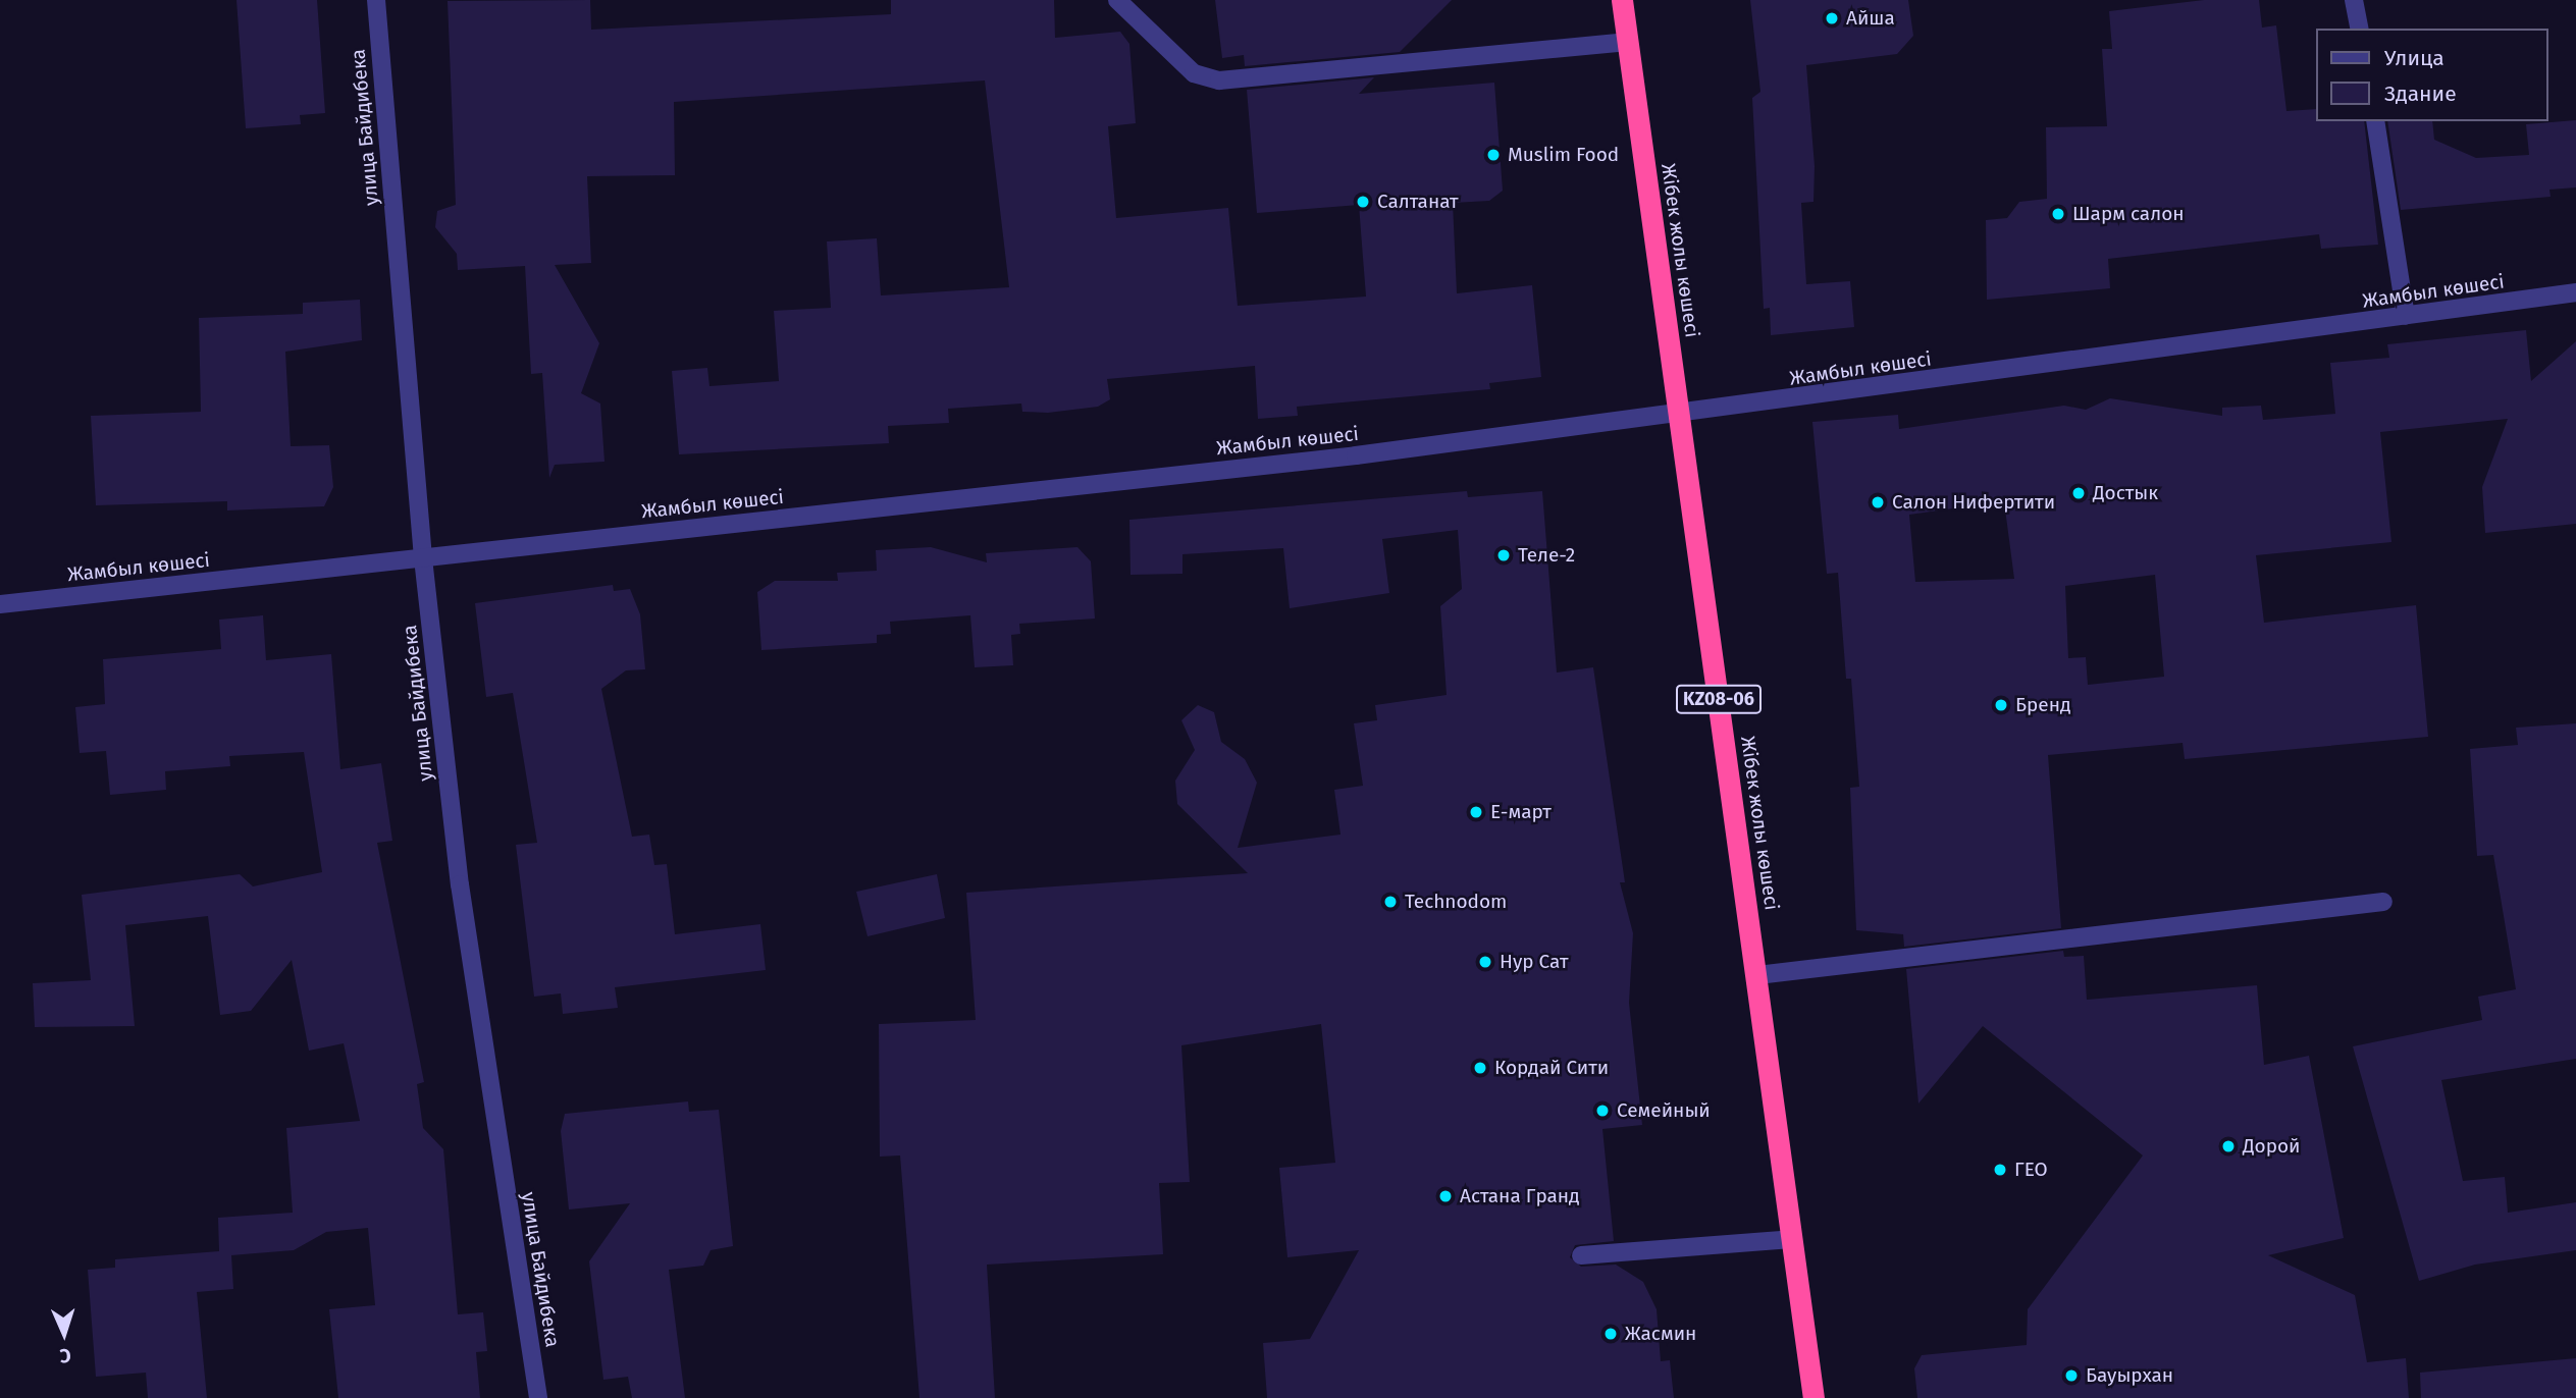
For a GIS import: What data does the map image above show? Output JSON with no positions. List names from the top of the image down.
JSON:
{
  "streets": {
    "highway": ["Жібек жолы көшесі", "KZ08-06"],
    "street": ["улица Байдибека", "Жамбыл көшесі"]
  },
  "crossings": [
    ["улица Байдибека", "Жамбыл көшесі"],
    ["Жібек жолы көшесі", "Жамбыл көшесі"]
  ],
  "places": [
    "Айша",
    "Muslim Food",
    "Салтанат",
    "Шарм салон",
    "Достык",
    "Салон Нифертити",
    "Теле-2",
    "Бренд",
    "Е-март",
    "Technodom",
    "Нур Сат",
    "Кордай Сити",
    "Семейный",
    "Дорой",
    "ГЕО",
    "Астана Гранд",
    "Жасмин",
    "Бауырхан"
  ],
  "legend": ["Улица", "Здание"],
  "north": "bottom"
}
